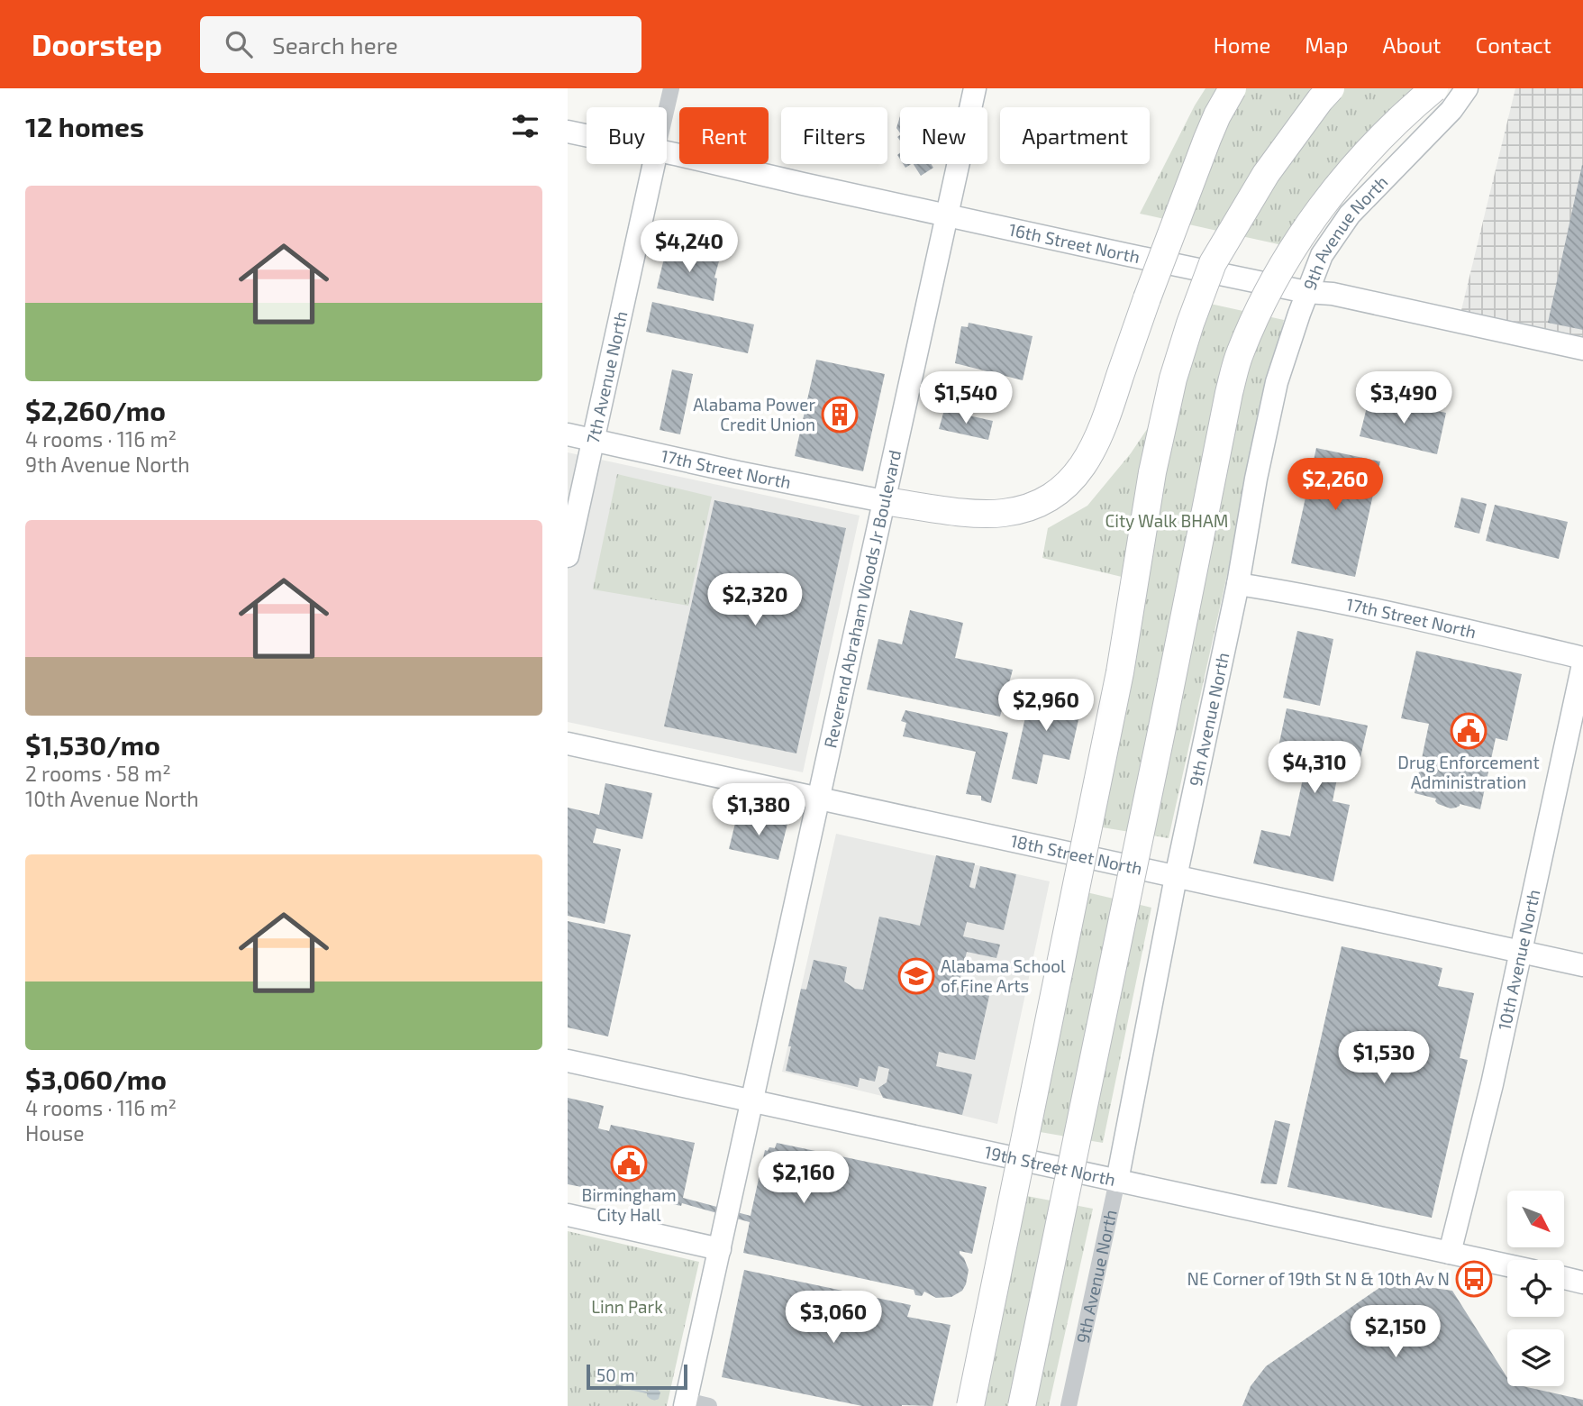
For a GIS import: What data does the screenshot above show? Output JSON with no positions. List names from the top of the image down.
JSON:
{
  "streets": {
    "street": [
      "9th Avenue North",
      "16th Street North",
      "7th Avenue North",
      "17th Street North",
      "Reverend Abraham Woods Jr Boulevard",
      "18th Street North",
      "10th Avenue North",
      "19th Street North"
    ]
  },
  "crossings": [
    ["9th Avenue North", "16th Street North"],
    ["9th Avenue North", "17th Street North"],
    ["9th Avenue North", "18th Street North"],
    ["9th Avenue North", "19th Street North"],
    ["16th Street North", "Reverend Abraham Woods Jr Boulevard"],
    ["7th Avenue North", "17th Street North"],
    ["17th Street North", "Reverend Abraham Woods Jr Boulevard"],
    ["Reverend Abraham Woods Jr Boulevard", "18th Street North"],
    ["Reverend Abraham Woods Jr Boulevard", "19th Street North"],
    ["18th Street North", "10th Avenue North"],
    ["10th Avenue North", "19th Street North"]
  ],
  "parks": ["City Walk BHAM", "Linn Park"],
  "places": {
    "building": ["Alabama Power Credit Union"],
    "public building": ["Drug Enforcement Administration", "Birmingham City Hall"],
    "school or university": ["Alabama School of Fine Arts"],
    "bus stop": ["NE Corner of 19th St N & 10th Av N"]
  },
  "scale_bar": "50 m",
  "north": "bottom right",
  "page": {
    "header": "Doorstep",
    "search": "Search here",
    "nav": [
      "Home",
      "Map",
      "About",
      "Contact"
    ],
    "heading": "12 homes",
    "chip": [
      "Buy",
      "Rent",
      "Filters",
      "New",
      "Apartment"
    ],
    "list": [
      {
        "name": "$2,260/mo",
        "note": "4 rooms · 116 m² · 9th Avenue North"
      },
      {
        "name": "$1,530/mo",
        "note": "2 rooms · 58 m² · 10th Avenue North"
      },
      {
        "name": "$3,060/mo",
        "note": "4 rooms · 116 m² · House"
      }
    ],
    "price": [
      "$4,240",
      "$1,540",
      "$3,490",
      "$2,260",
      "$2,320",
      "$2,960",
      "$4,310",
      "$1,380",
      "$1,530",
      "$2,160",
      "$3,060",
      "$2,150"
    ],
    "scale": "50 m"
  }
}
